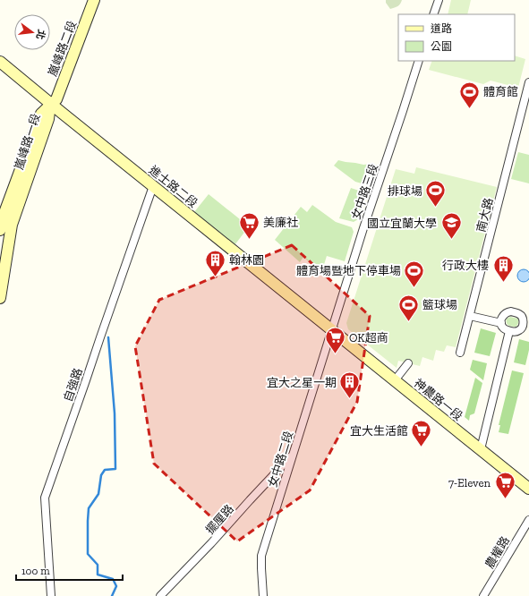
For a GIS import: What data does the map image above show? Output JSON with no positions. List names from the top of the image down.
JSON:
{
  "streets": {
    "street": [
      "嵐峰路二段",
      "嵐峰路一段",
      "進士路二段",
      "女中路三段",
      "南大路",
      "自強路",
      "神農路一段",
      "女中路二段",
      "擺厘路",
      "農權路"
    ]
  },
  "crossings": [
    ["嵐峰路二段", "嵐峰路一段"],
    ["嵐峰路二段", "進士路二段"],
    ["嵐峰路一段", "進士路二段"],
    ["進士路二段", "女中路三段"],
    ["進士路二段", "自強路"],
    ["進士路二段", "神農路一段"],
    ["進士路二段", "女中路二段"],
    ["女中路三段", "神農路一段"],
    ["女中路三段", "女中路二段"],
    ["神農路一段", "女中路二段"],
    ["女中路二段", "擺厘路"]
  ],
  "places": {
    "sports": [
      "體育館",
      "排球場",
      "體育場暨地下停車場",
      "籃球場"
    ],
    "supermarket": [
      "美廉社",
      "OK超商",
      "宜大生活館",
      "7-Eleven"
    ],
    "school or university": ["國立宜蘭大學"],
    "building": ["翰林園", "行政大樓", "宜大之星一期"]
  },
  "legend": ["道路", "公園"],
  "scale_bar": "100 m",
  "north": "right"
}
